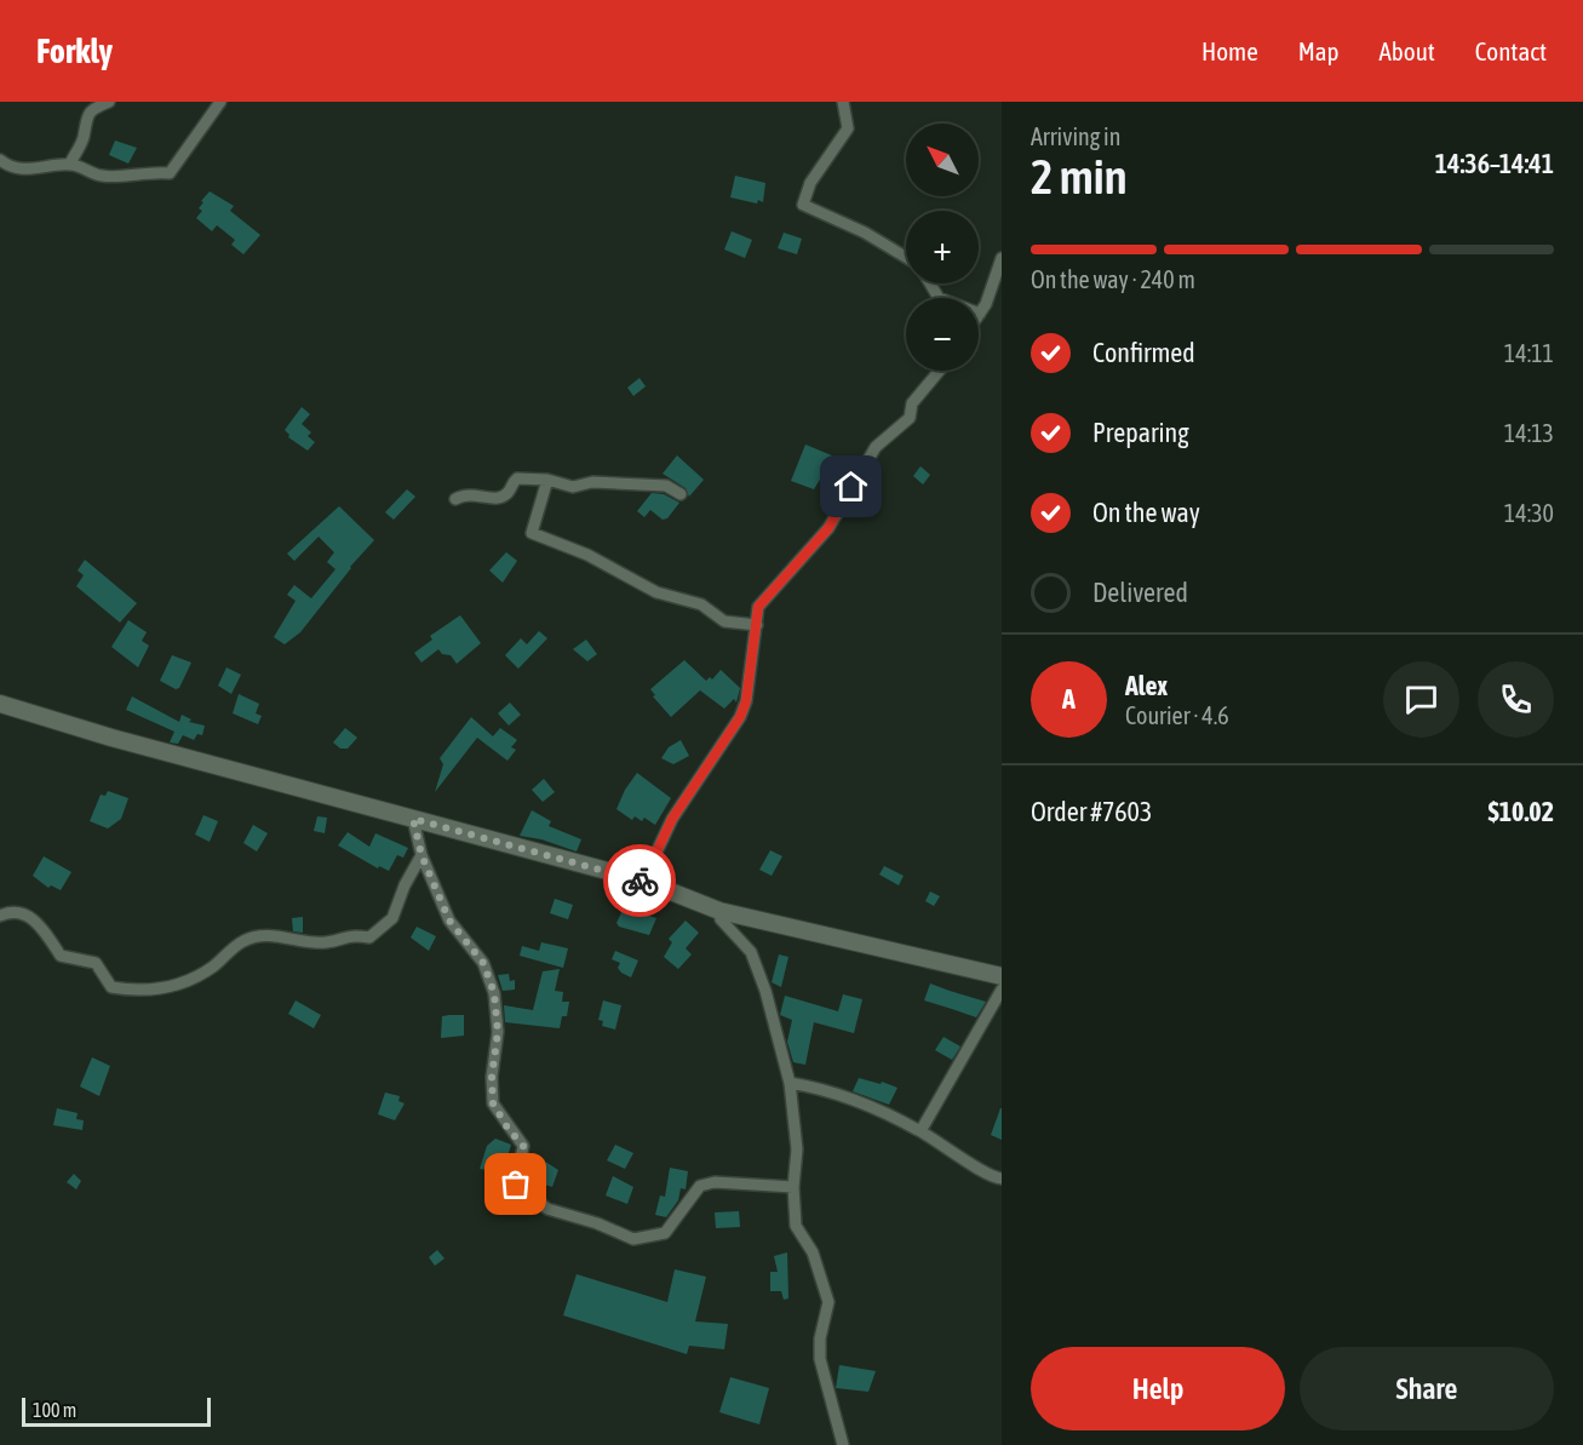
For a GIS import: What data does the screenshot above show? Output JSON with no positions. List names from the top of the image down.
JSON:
{
  "scale_bar": "100 m",
  "north": "top left",
  "page": {
    "header": "Forkly",
    "nav": [
      "Home",
      "Map",
      "About",
      "Contact"
    ],
    "heading": ["2 min", "Arriving in", "14:36–14:41"],
    "panel": [
      "Alex",
      "Courier · 4.6",
      "Order #7603",
      "$10.02"
    ],
    "map_buttons": ["+", "−"],
    "bar": "On the way · 240 m",
    "list": [
      ["Confirmed", "14:11"],
      ["Preparing", "14:13"],
      ["On the way", "14:30"],
      "Delivered"
    ],
    "round": "A",
    "buttons": ["Help", "Share"],
    "scale": "100 m"
  }
}
